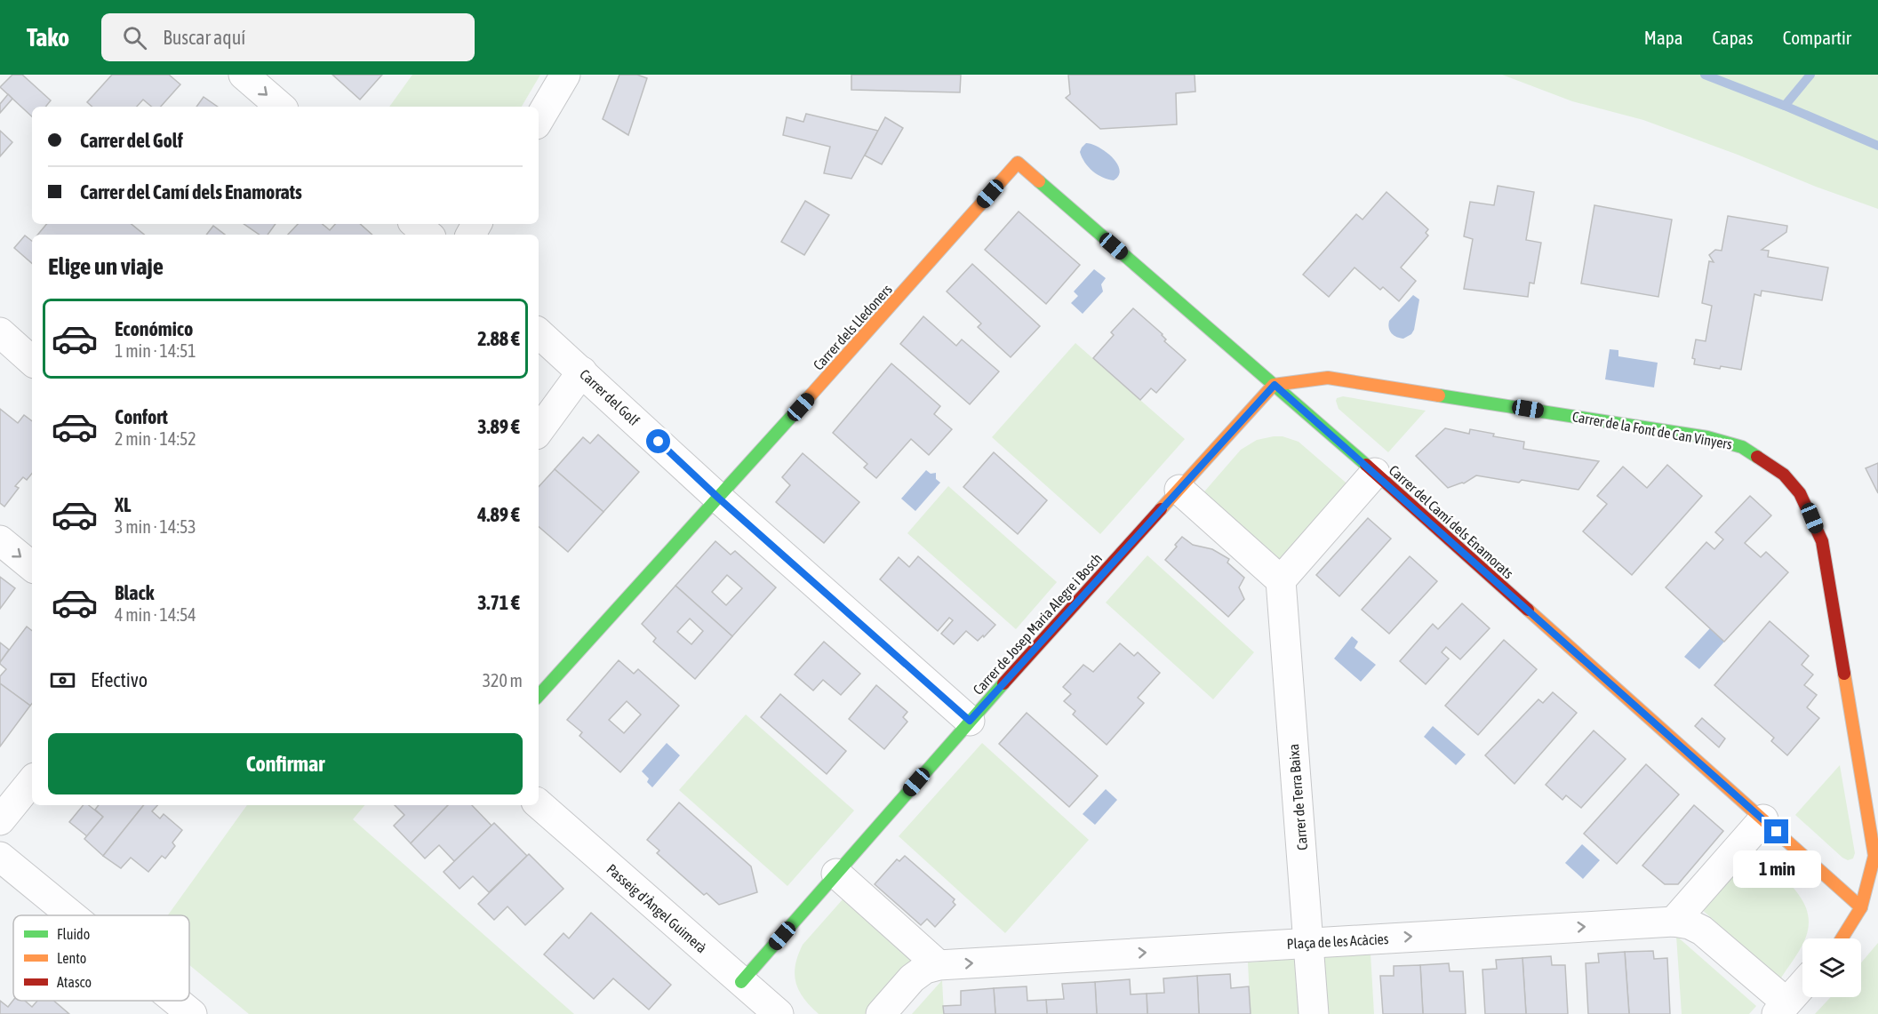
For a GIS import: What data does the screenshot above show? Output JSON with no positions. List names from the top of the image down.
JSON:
{
  "streets": {
    "street": [
      "Carrer dels Lledoners",
      "Carrer del Golf",
      "Carrer de la Font de Can Vinyers",
      "Carrer del Camí dels Enamorats",
      "Carrer de Josep Maria Alegre i Bosch",
      "Carrer de Terra Baixa",
      "Passeig d'Àngel Guimerà",
      "Plaça de les Acàcies"
    ]
  },
  "crossings": [
    ["Carrer dels Lledoners", "Carrer del Golf"],
    ["Carrer dels Lledoners", "Carrer del Camí dels Enamorats"],
    ["Carrer del Golf", "Carrer de Josep Maria Alegre i Bosch"],
    ["Carrer de la Font de Can Vinyers", "Carrer del Camí dels Enamorats"],
    ["Carrer de la Font de Can Vinyers", "Carrer de Josep Maria Alegre i Bosch"],
    ["Carrer del Camí dels Enamorats", "Carrer de Josep Maria Alegre i Bosch"],
    ["Carrer de Josep Maria Alegre i Bosch", "Passeig d'Àngel Guimerà"],
    ["Carrer de Terra Baixa", "Plaça de les Acàcies"]
  ],
  "one_way": ["Plaça de les Acàcies"],
  "legend": ["Fluido", "Lento", "Atasco"],
  "page": {
    "header": "Tako",
    "search": "Buscar aquí",
    "nav": ["Mapa", "Capas", "Compartir"],
    "banner": ["Carrer del Golf", "Carrer del Camí dels Enamorats"],
    "heading": "Elige un viaje",
    "list": [
      {
        "name": "Económico",
        "note": "1 min · 14:51",
        "value": "2.88 €"
      },
      {
        "name": "Confort",
        "note": "2 min · 14:52",
        "value": "3.89 €"
      },
      {
        "name": "XL",
        "note": "3 min · 14:53",
        "value": "4.89 €"
      },
      {
        "name": "Black",
        "note": "4 min · 14:54",
        "value": "3.71 €"
      }
    ],
    "pay": ["Efectivo", "320 m"],
    "buttons": "Confirmar",
    "bubble": "1 min"
  }
}
